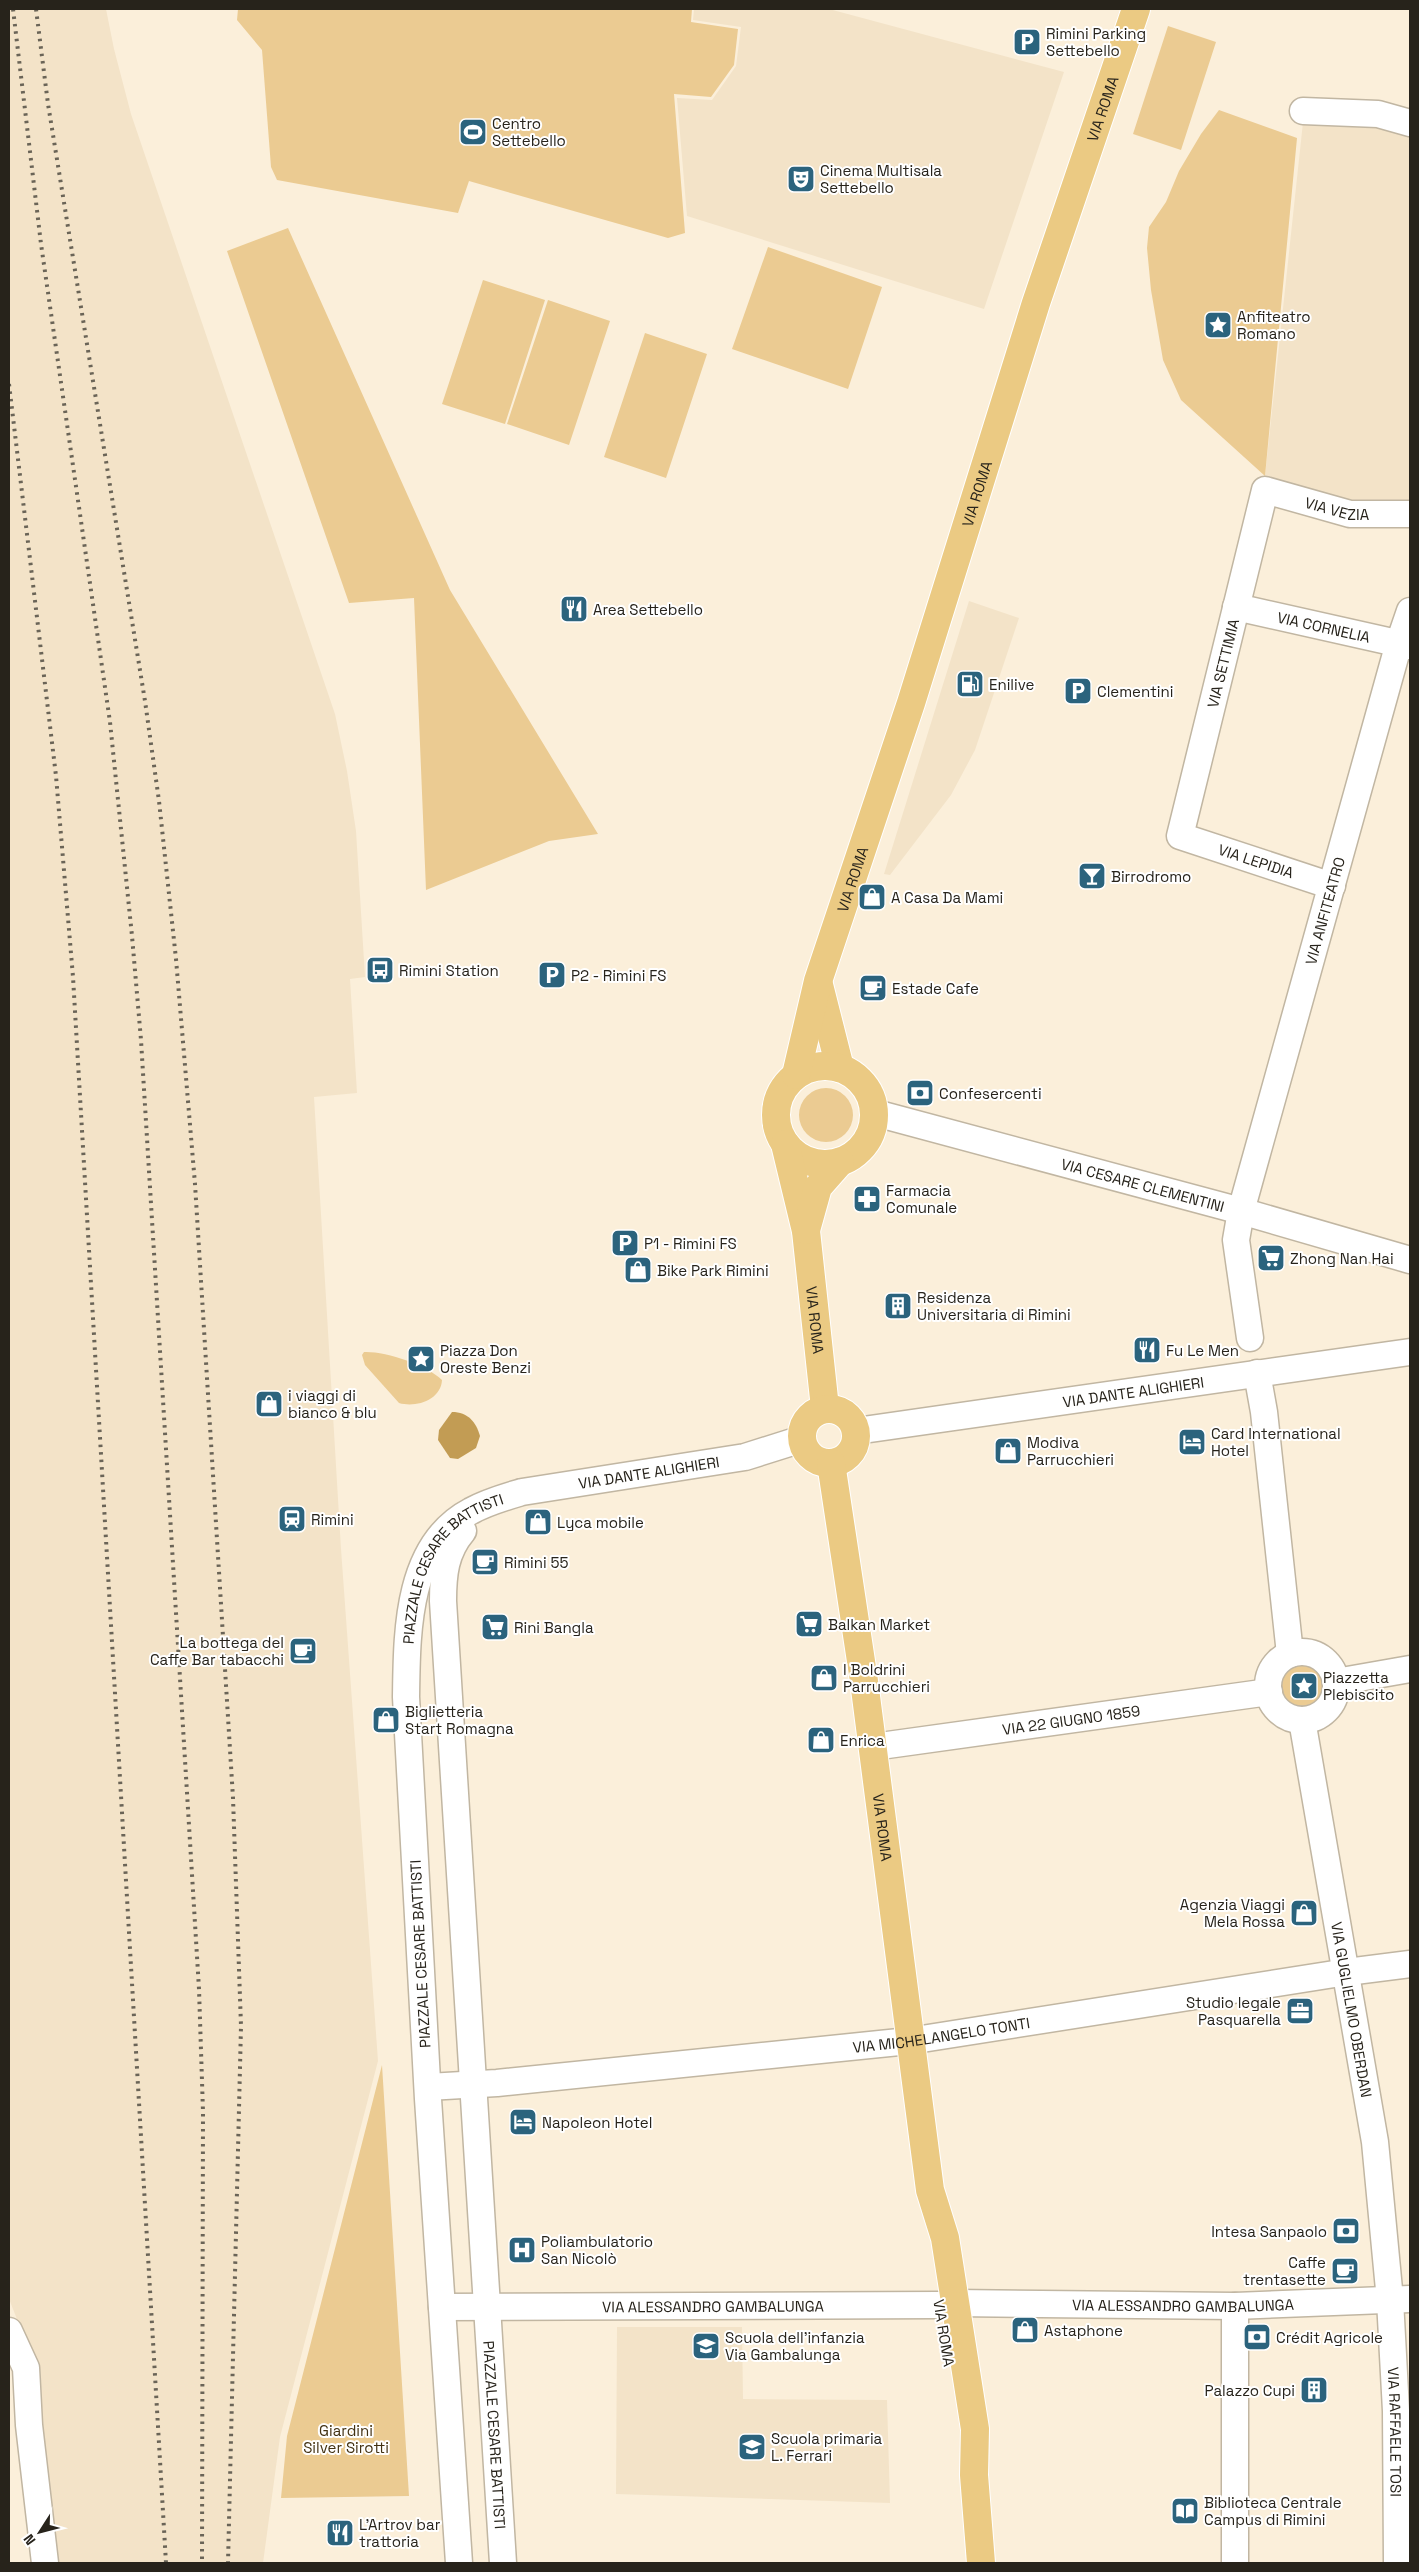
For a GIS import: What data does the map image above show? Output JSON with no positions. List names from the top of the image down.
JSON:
{
  "streets": {
    "main road": ["VIA ROMA"],
    "street": [
      "VIA VEZIA",
      "VIA CORNELIA",
      "VIA SETTIMIA",
      "VIA LEPIDIA",
      "VIA ANFITEATRO",
      "VIA CESARE CLEMENTINI",
      "VIA DANTE ALIGHIERI",
      "PIAZZALE CESARE BATTISTI",
      "VIA 22 GIUGNO 1859",
      "VIA GUGLIELMO OBERDAN",
      "VIA MICHELANGELO TONTI",
      "VIA ALESSANDRO GAMBALUNGA",
      "VIA RAFFAELE TOSI"
    ]
  },
  "crossings": [
    ["VIA ROMA", "VIA CESARE CLEMENTINI"],
    ["VIA ROMA", "VIA DANTE ALIGHIERI"],
    ["VIA ROMA", "VIA 22 GIUGNO 1859"],
    ["VIA ROMA", "VIA MICHELANGELO TONTI"],
    ["VIA ROMA", "VIA ALESSANDRO GAMBALUNGA"],
    ["VIA VEZIA", "VIA SETTIMIA"],
    ["VIA CORNELIA", "VIA SETTIMIA"],
    ["VIA CORNELIA", "VIA ANFITEATRO"],
    ["VIA SETTIMIA", "VIA LEPIDIA"],
    ["VIA LEPIDIA", "VIA ANFITEATRO"],
    ["VIA ANFITEATRO", "VIA CESARE CLEMENTINI"],
    ["VIA DANTE ALIGHIERI", "PIAZZALE CESARE BATTISTI"],
    ["PIAZZALE CESARE BATTISTI", "VIA MICHELANGELO TONTI"],
    ["PIAZZALE CESARE BATTISTI", "VIA ALESSANDRO GAMBALUNGA"],
    ["VIA 22 GIUGNO 1859", "VIA GUGLIELMO OBERDAN"],
    ["VIA GUGLIELMO OBERDAN", "VIA MICHELANGELO TONTI"],
    ["VIA GUGLIELMO OBERDAN", "VIA ALESSANDRO GAMBALUNGA"],
    ["VIA GUGLIELMO OBERDAN", "VIA RAFFAELE TOSI"],
    ["VIA ALESSANDRO GAMBALUNGA", "VIA RAFFAELE TOSI"]
  ],
  "parks": ["Giardini Silver Sirotti"],
  "places": {
    "parking": [
      "Rimini Parking Settebello",
      "Clementini",
      "P2 - Rimini FS",
      "P1 - Rimini FS"
    ],
    "sports": ["Centro Settebello"],
    "theatre": ["Cinema Multisala Settebello"],
    "place": ["Anfiteatro Romano", "Piazza Don Oreste Benzi", "Piazzetta Plebiscito"],
    "restaurant": ["Area Settebello", "Fu Le Men", "L'Artrov bar trattoria"],
    "fuel station": ["Enilive"],
    "bar": ["Birrodromo"],
    "shop": [
      "A Casa Da Mami",
      "Bike Park Rimini",
      "i viaggi di bianco & blu",
      "Modiva Parrucchieri",
      "Lyca mobile",
      "I Boldrini Parrucchieri",
      "Biglietteria Start Romagna",
      "Enrica",
      "Agenzia Viaggi Mela Rossa",
      "Astaphone"
    ],
    "bus stop": ["Rimini Station"],
    "cafe": [
      "Estade Cafe",
      "Rimini 55",
      "La bottega del Caffe Bar tabacchi",
      "Caffe trentasette"
    ],
    "bank": ["Confesercenti", "Intesa Sanpaolo", "Crédit Agricole"],
    "pharmacy": ["Farmacia Comunale"],
    "supermarket": ["Zhong Nan Hai", "Balkan Market", "Rini Bangla"],
    "building": ["Residenza Universitaria di Rimini", "Palazzo Cupi"],
    "hotel": ["Card International Hotel", "Napoleon Hotel"],
    "station": ["Rimini"],
    "office": ["Studio legale Pasquarella"],
    "hospital": ["Poliambulatorio San Nicolò"],
    "school or university": ["Scuola dell'infanzia Via Gambalunga", "Scuola primaria L. Ferrari"],
    "library": ["Biblioteca Centrale Campus di Rimini"]
  },
  "north": "bottom left"
}
